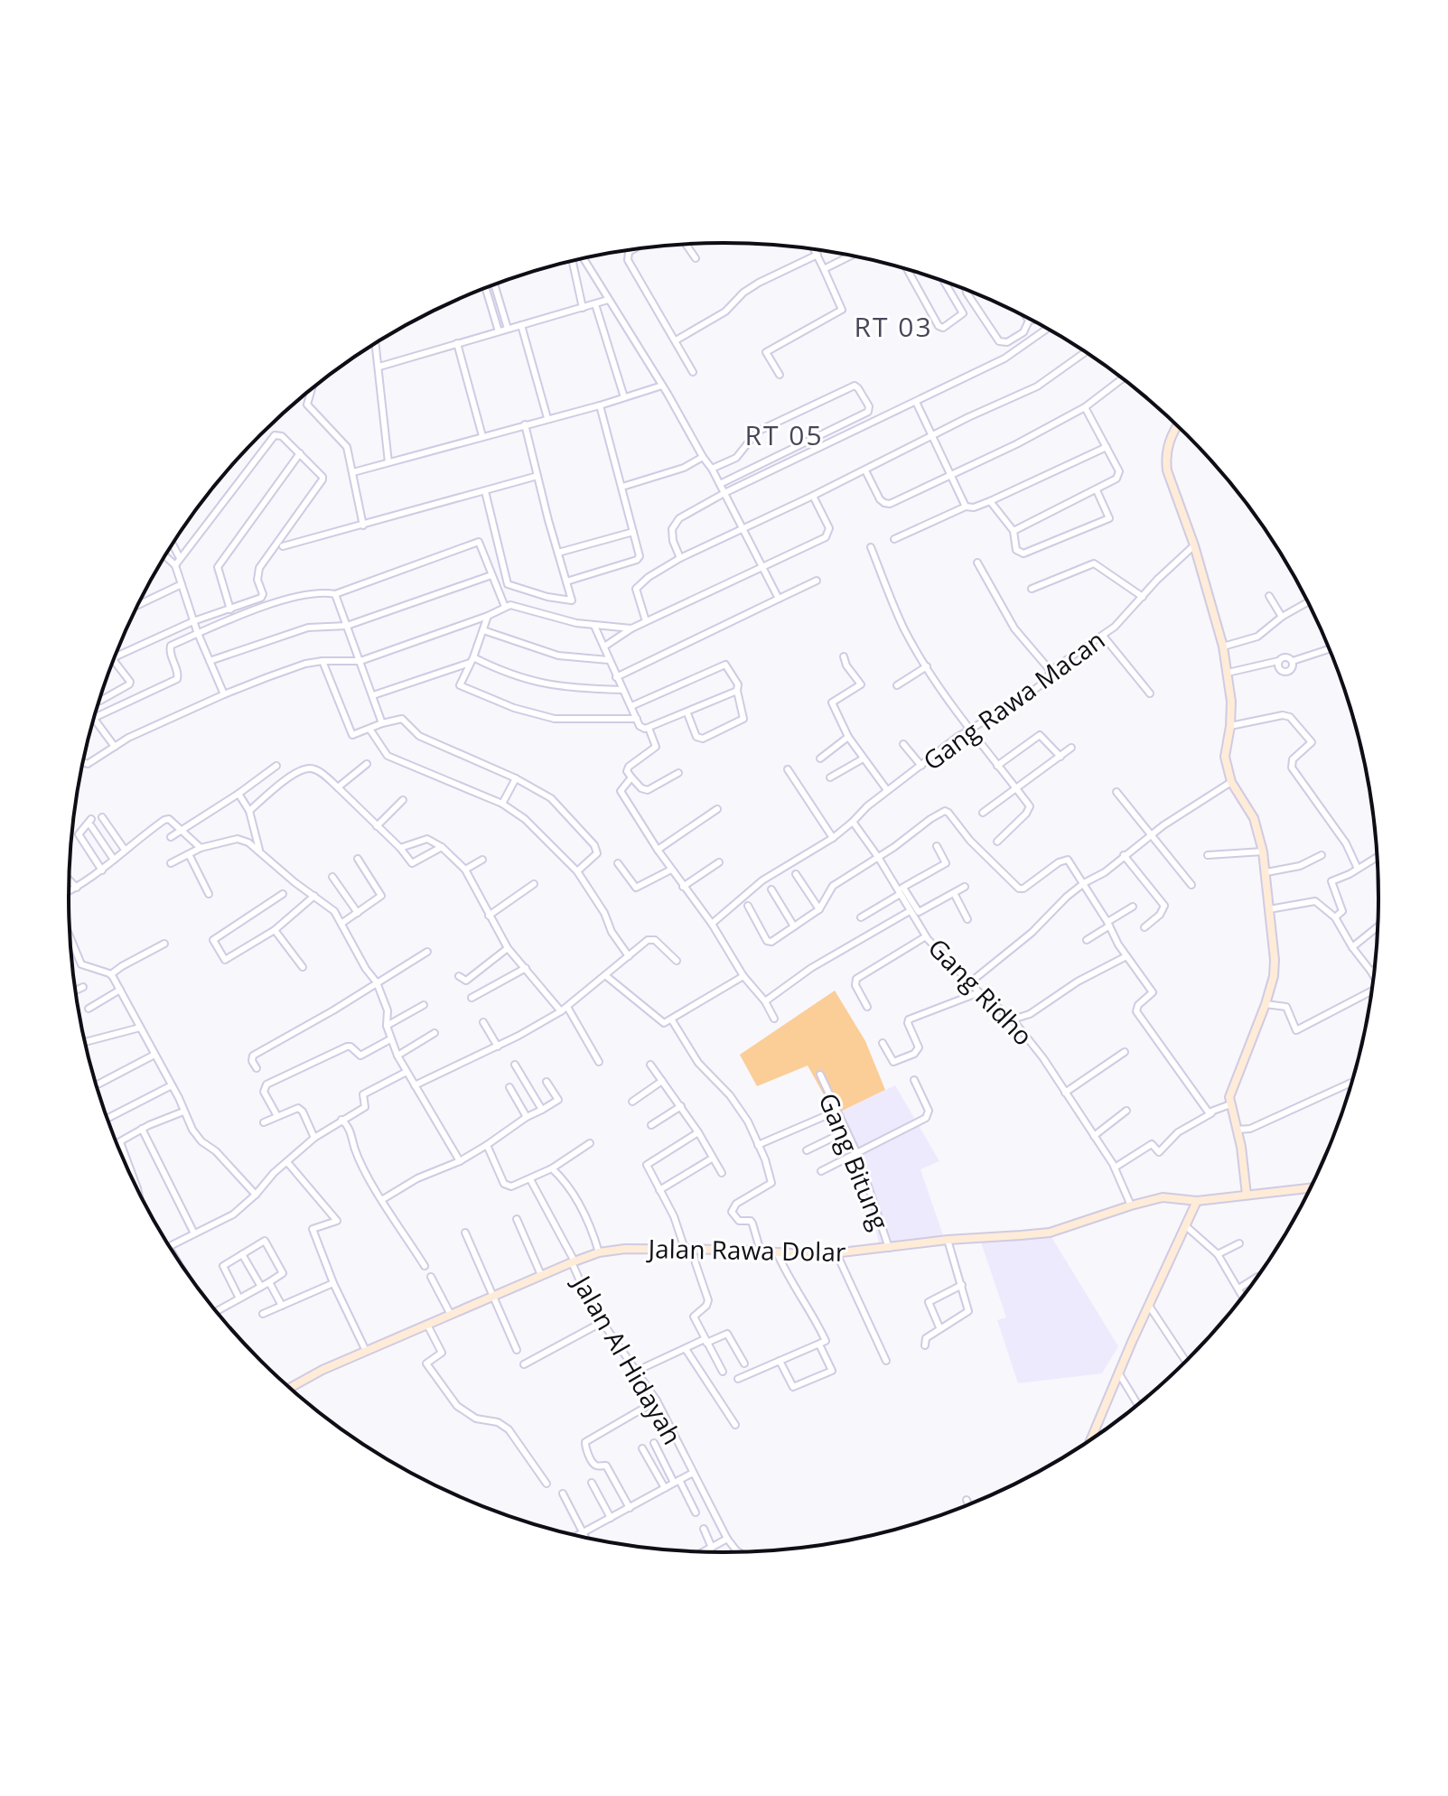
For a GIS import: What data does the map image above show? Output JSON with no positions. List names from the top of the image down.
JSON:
{
  "streets": {
    "street": [
      "Gang Rawa Macan",
      "Gang Ridho",
      "Gang Bitung",
      "Jalan Rawa Dolar",
      "Jalan Al Hidayah"
    ]
  },
  "crossings": [
    ["Gang Rawa Macan", "Gang Ridho"],
    ["Gang Ridho", "Jalan Rawa Dolar"],
    ["Gang Bitung", "Jalan Rawa Dolar"],
    ["Jalan Rawa Dolar", "Jalan Al Hidayah"]
  ],
  "districts": ["RT 03", "RT 05"]
}
